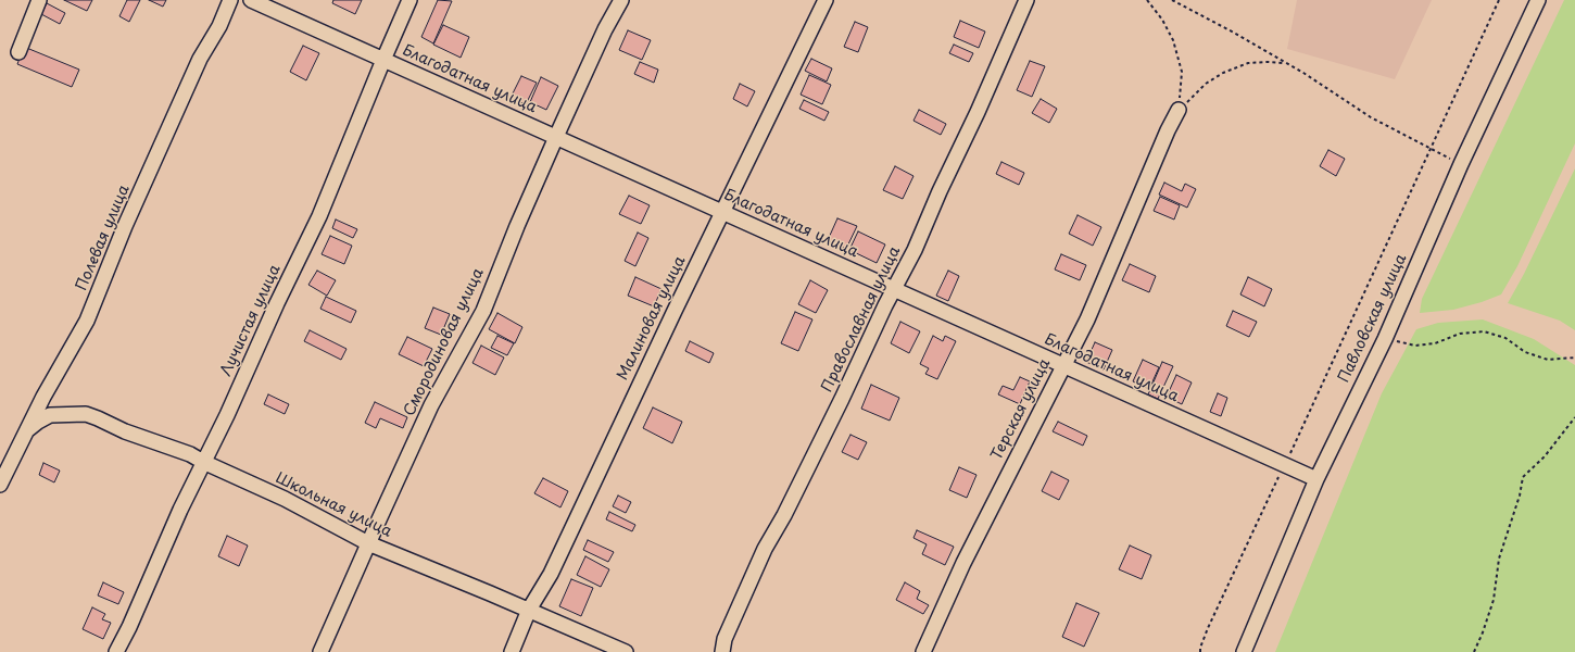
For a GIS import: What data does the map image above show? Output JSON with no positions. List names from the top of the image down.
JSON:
{
  "streets": {
    "street": [
      "Благодатная улица",
      "Полевая улица",
      "Малиновая улица",
      "Павловская улица",
      "Православная улица",
      "Лучистая улица",
      "Смородиновая улица",
      "Терская улица",
      "Школьная улица"
    ]
  },
  "crossings": [
    ["Благодатная улица", "Малиновая улица"],
    ["Благодатная улица", "Павловская улица"],
    ["Благодатная улица", "Православная улица"],
    ["Благодатная улица", "Лучистая улица"],
    ["Благодатная улица", "Смородиновая улица"],
    ["Благодатная улица", "Терская улица"],
    ["Полевая улица", "Школьная улица"],
    ["Малиновая улица", "Школьная улица"],
    ["Лучистая улица", "Школьная улица"],
    ["Смородиновая улица", "Школьная улица"]
  ]
}
